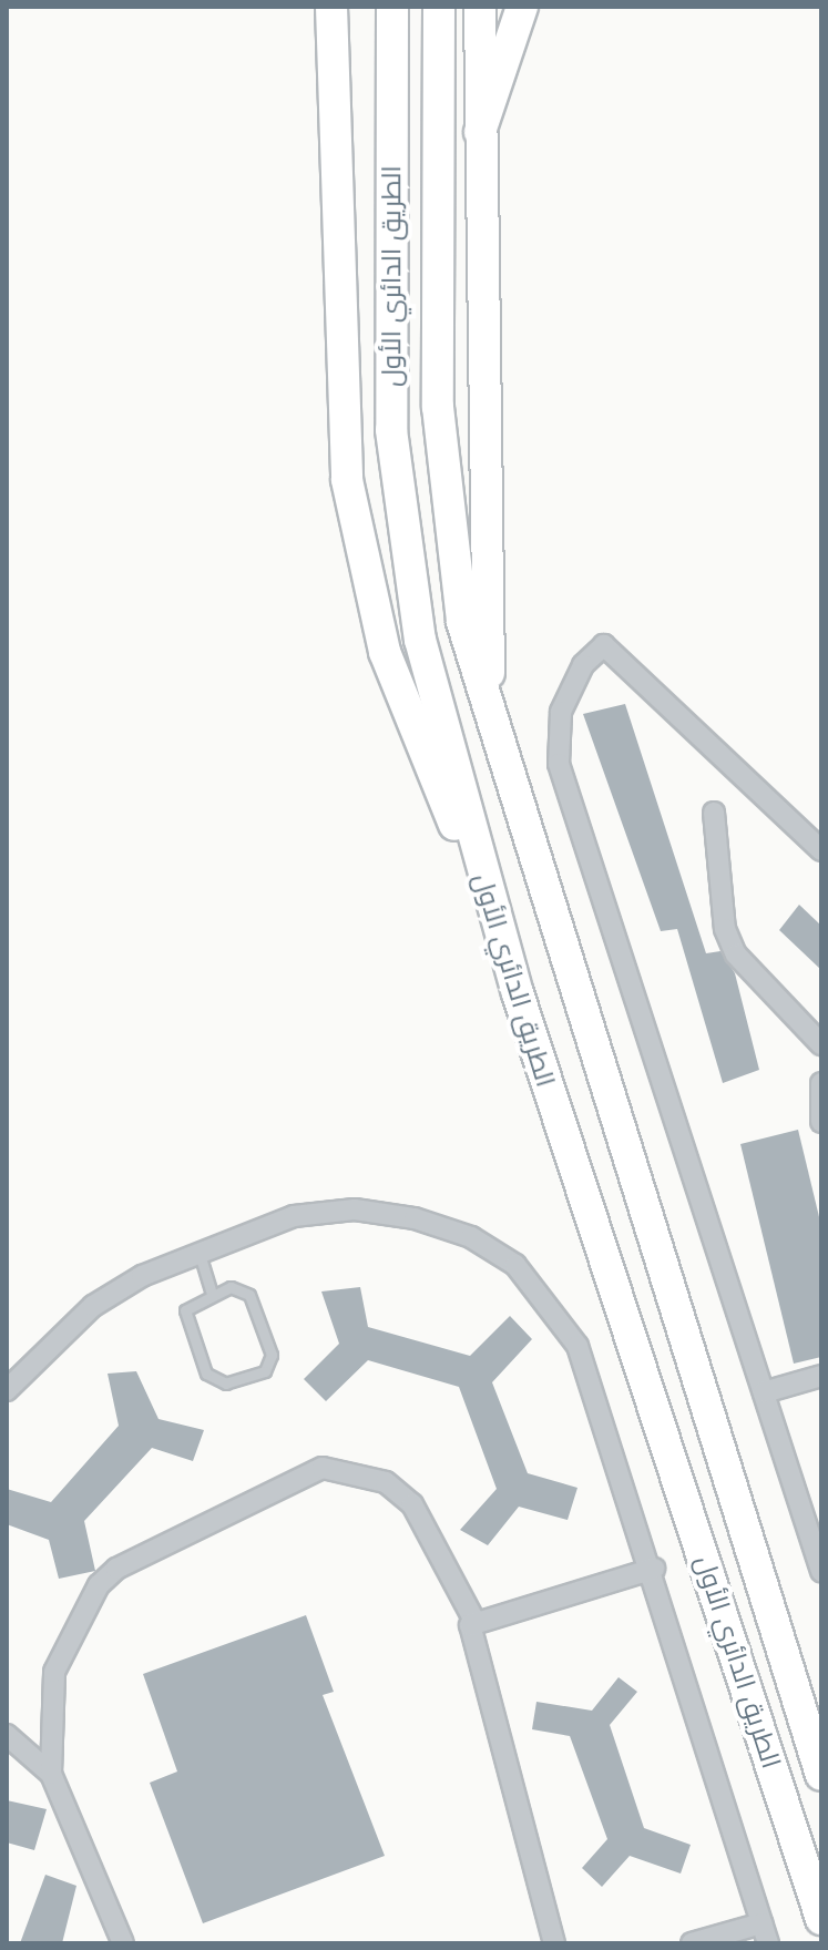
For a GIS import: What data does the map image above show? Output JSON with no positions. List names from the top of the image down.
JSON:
{
  "streets": {
    "main road": ["الطريق الدائري الأول"]
  }
}
